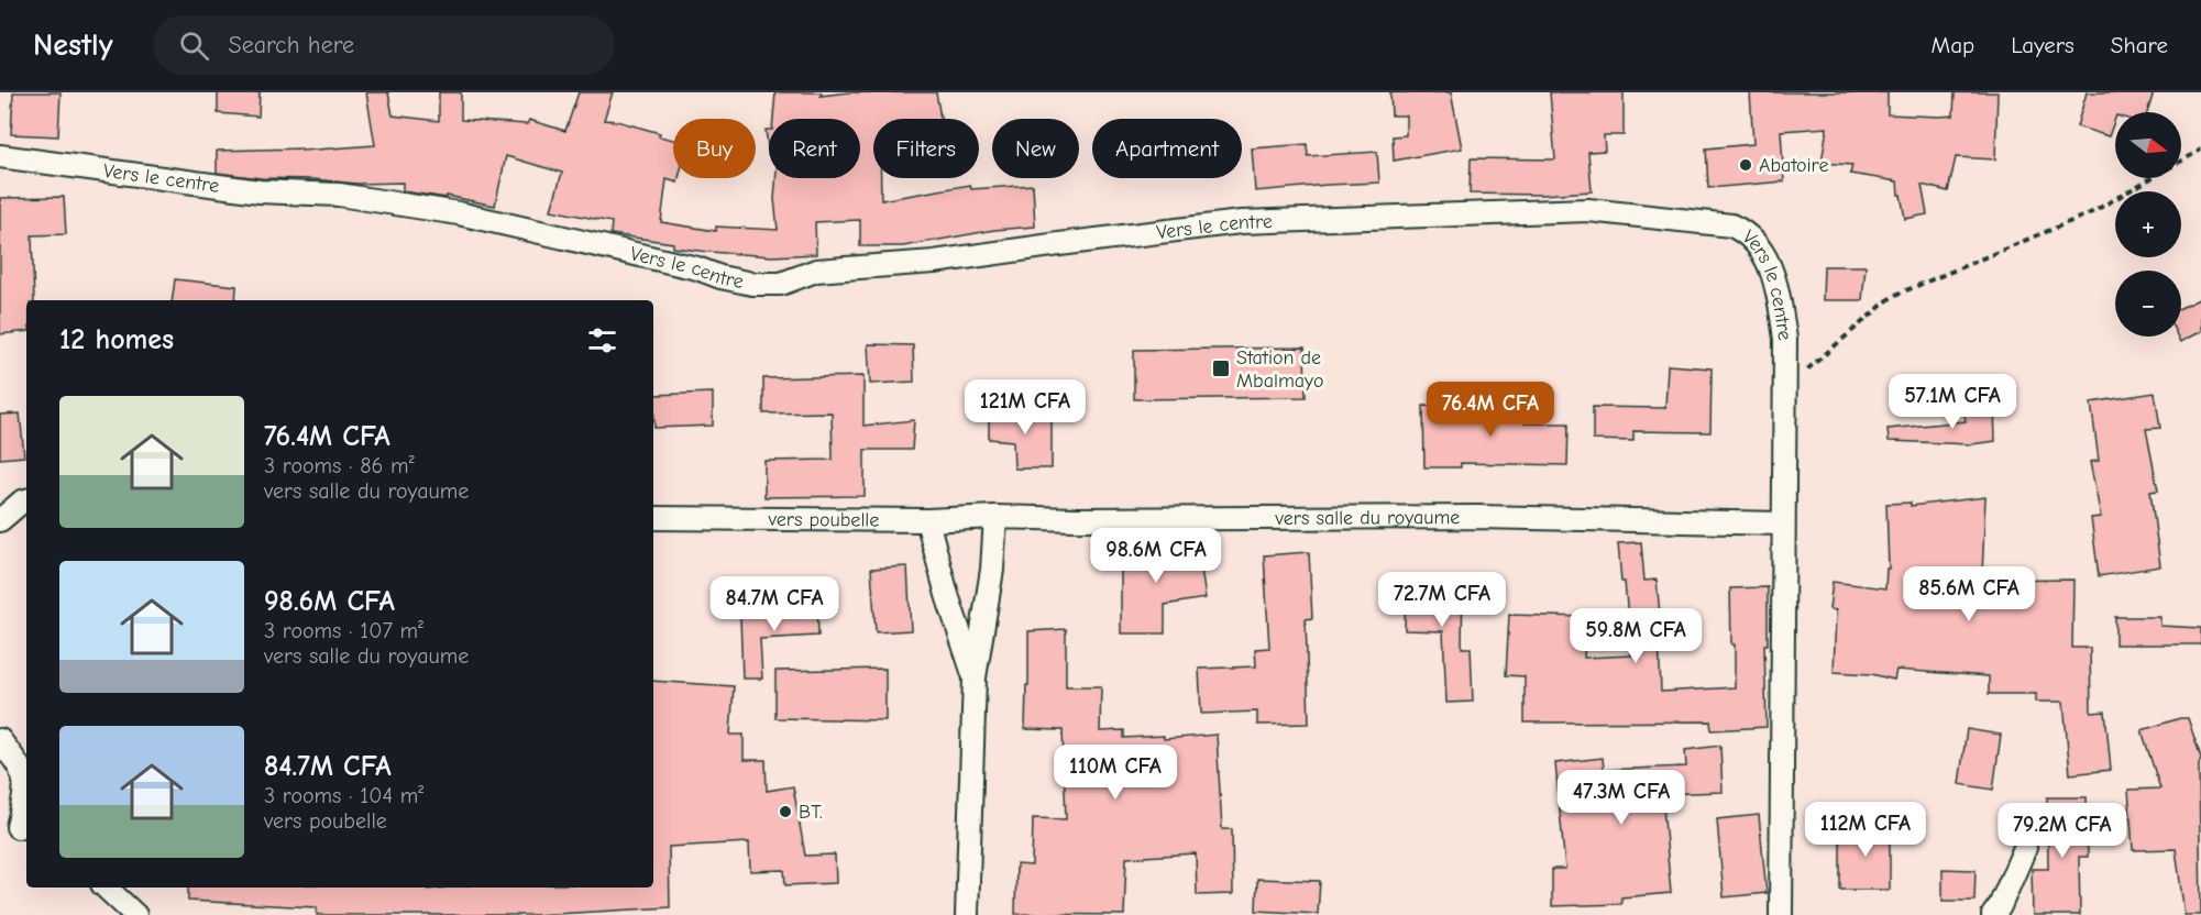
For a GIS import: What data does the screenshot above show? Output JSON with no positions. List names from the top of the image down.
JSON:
{
  "streets": {
    "street": ["Vers le centre", "vers poubelle", "vers salle du royaume"]
  },
  "crossings": [
    ["Vers le centre", "vers salle du royaume"],
    ["vers poubelle", "vers salle du royaume"]
  ],
  "places": {
    "other": ["Abatoire", "BT."],
    "transit": ["Station de Mbalmayo"]
  },
  "north": "right",
  "page": {
    "header": "Nestly",
    "search": "Search here",
    "nav": ["Map", "Layers", "Share"],
    "map_buttons": ["+", "−"],
    "chip": [
      "Buy",
      "Rent",
      "Filters",
      "New",
      "Apartment"
    ],
    "heading": "12 homes",
    "price": [
      "57.1M CFA",
      "121M CFA",
      "76.4M CFA",
      "98.6M CFA",
      "85.6M CFA",
      "72.7M CFA",
      "84.7M CFA",
      "59.8M CFA",
      "110M CFA",
      "47.3M CFA",
      "112M CFA",
      "79.2M CFA"
    ],
    "list": [
      {
        "name": "76.4M CFA",
        "note": "3 rooms · 86 m² · vers salle du royaume"
      },
      {
        "name": "98.6M CFA",
        "note": "3 rooms · 107 m² · vers salle du royaume"
      },
      {
        "name": "84.7M CFA",
        "note": "3 rooms · 104 m² · vers poubelle"
      }
    ]
  }
}
